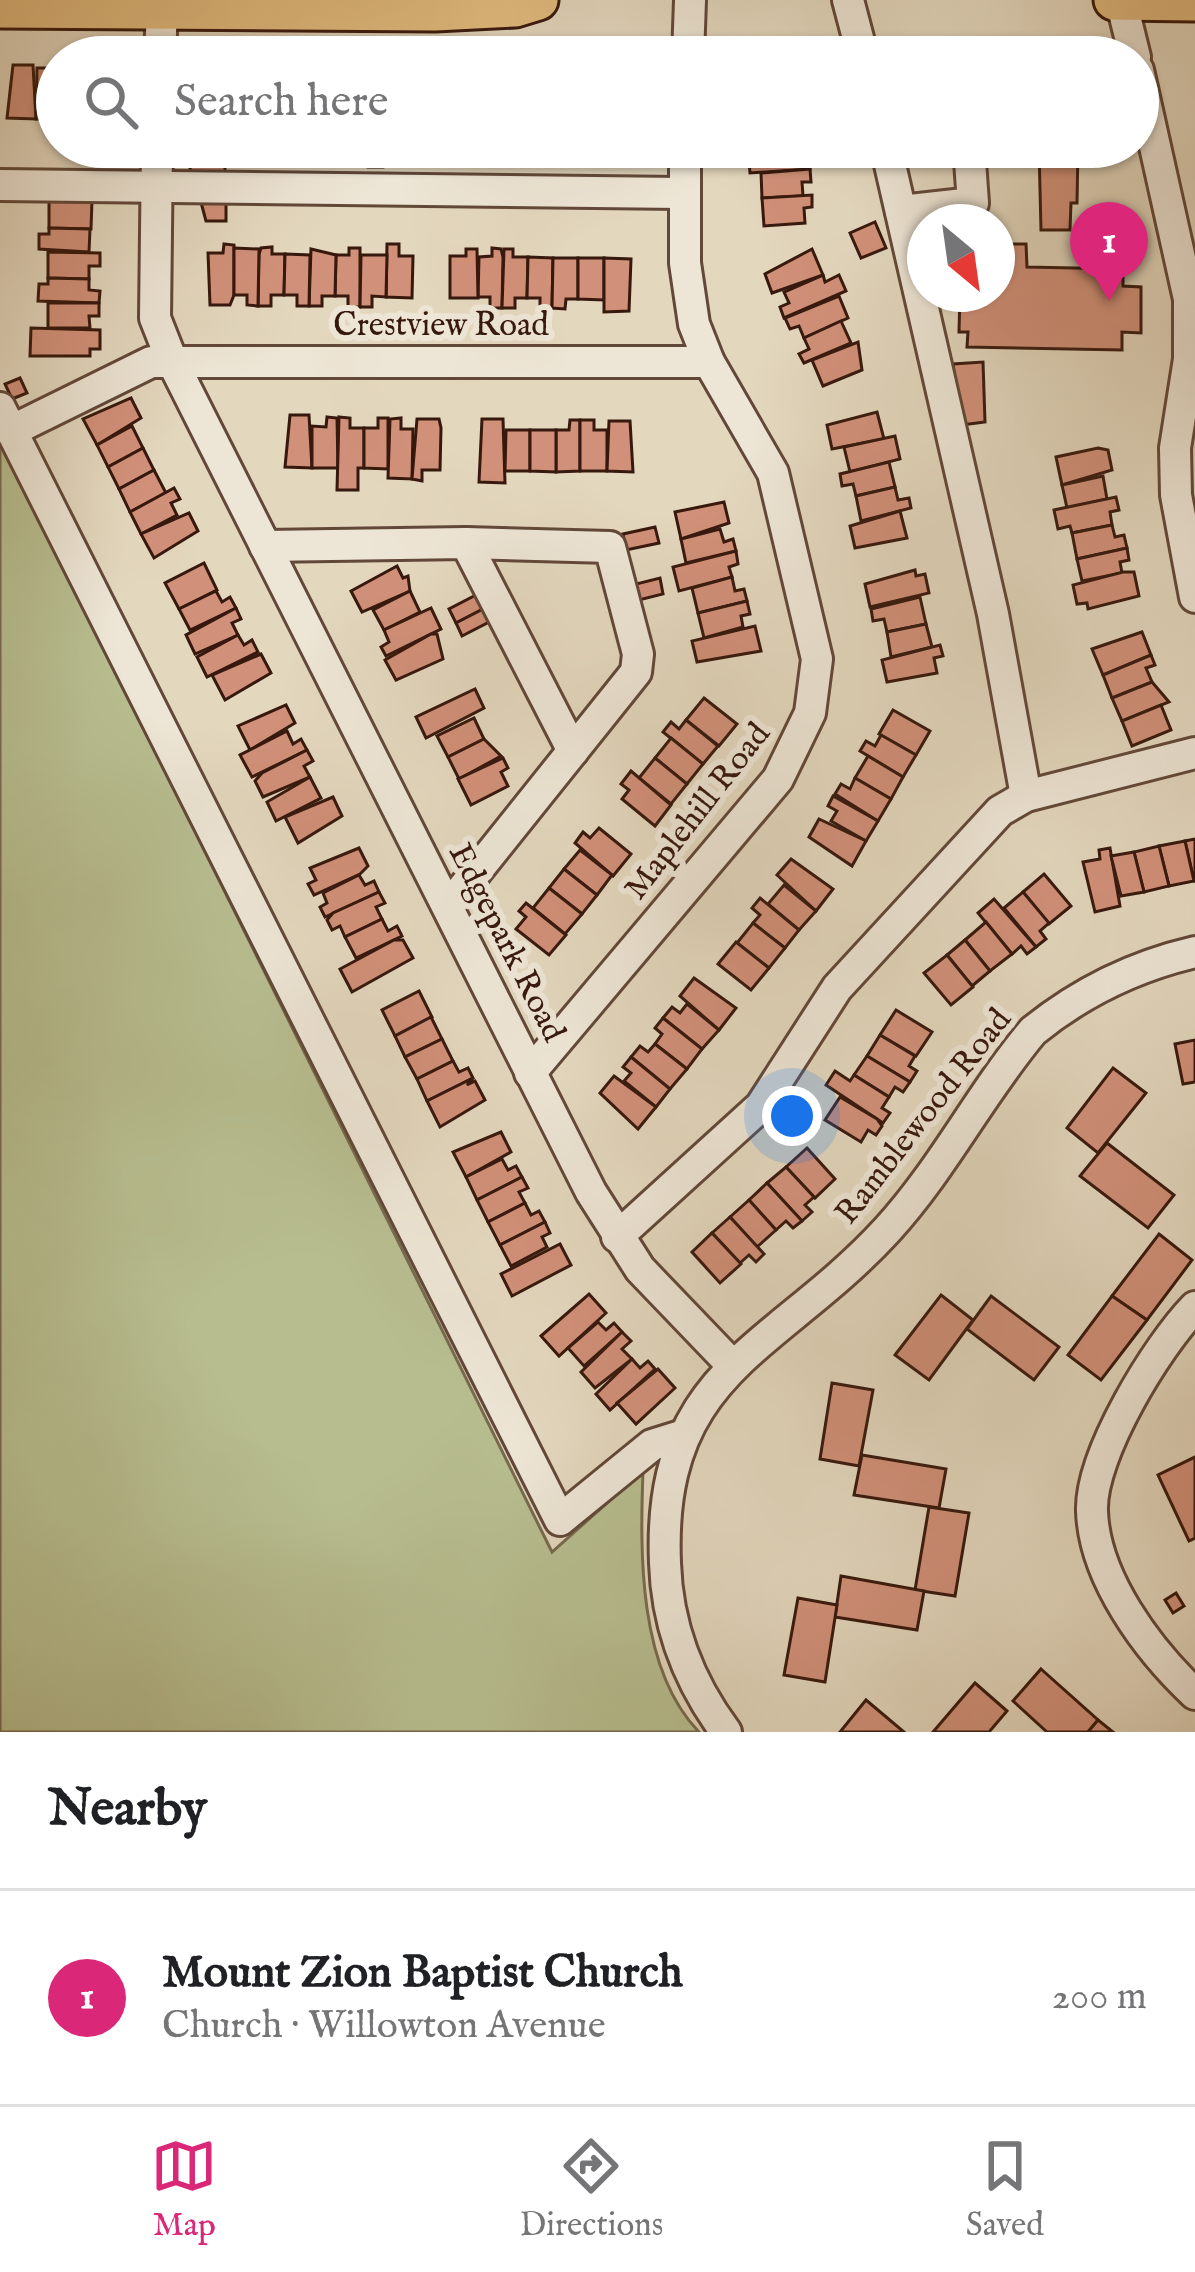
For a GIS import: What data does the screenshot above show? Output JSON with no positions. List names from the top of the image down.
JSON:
{
  "streets": {
    "street": [
      "Crestview Road",
      "Maplehill Road",
      "Edgepark Road",
      "Ramblewood Road"
    ]
  },
  "crossings": [
    ["Crestview Road", "Maplehill Road"],
    ["Crestview Road", "Edgepark Road"],
    ["Maplehill Road", "Edgepark Road"],
    ["Edgepark Road", "Ramblewood Road"]
  ],
  "north": "bottom right",
  "page": {
    "search": "Search here",
    "pins": "1",
    "heading": "Nearby",
    "list": [
      {
        "mark": "1",
        "name": "Mount Zion Baptist Church",
        "note": "Church · Willowton Avenue",
        "value": "200 m"
      }
    ],
    "nav": ["Map", "Directions", "Saved"]
  }
}
